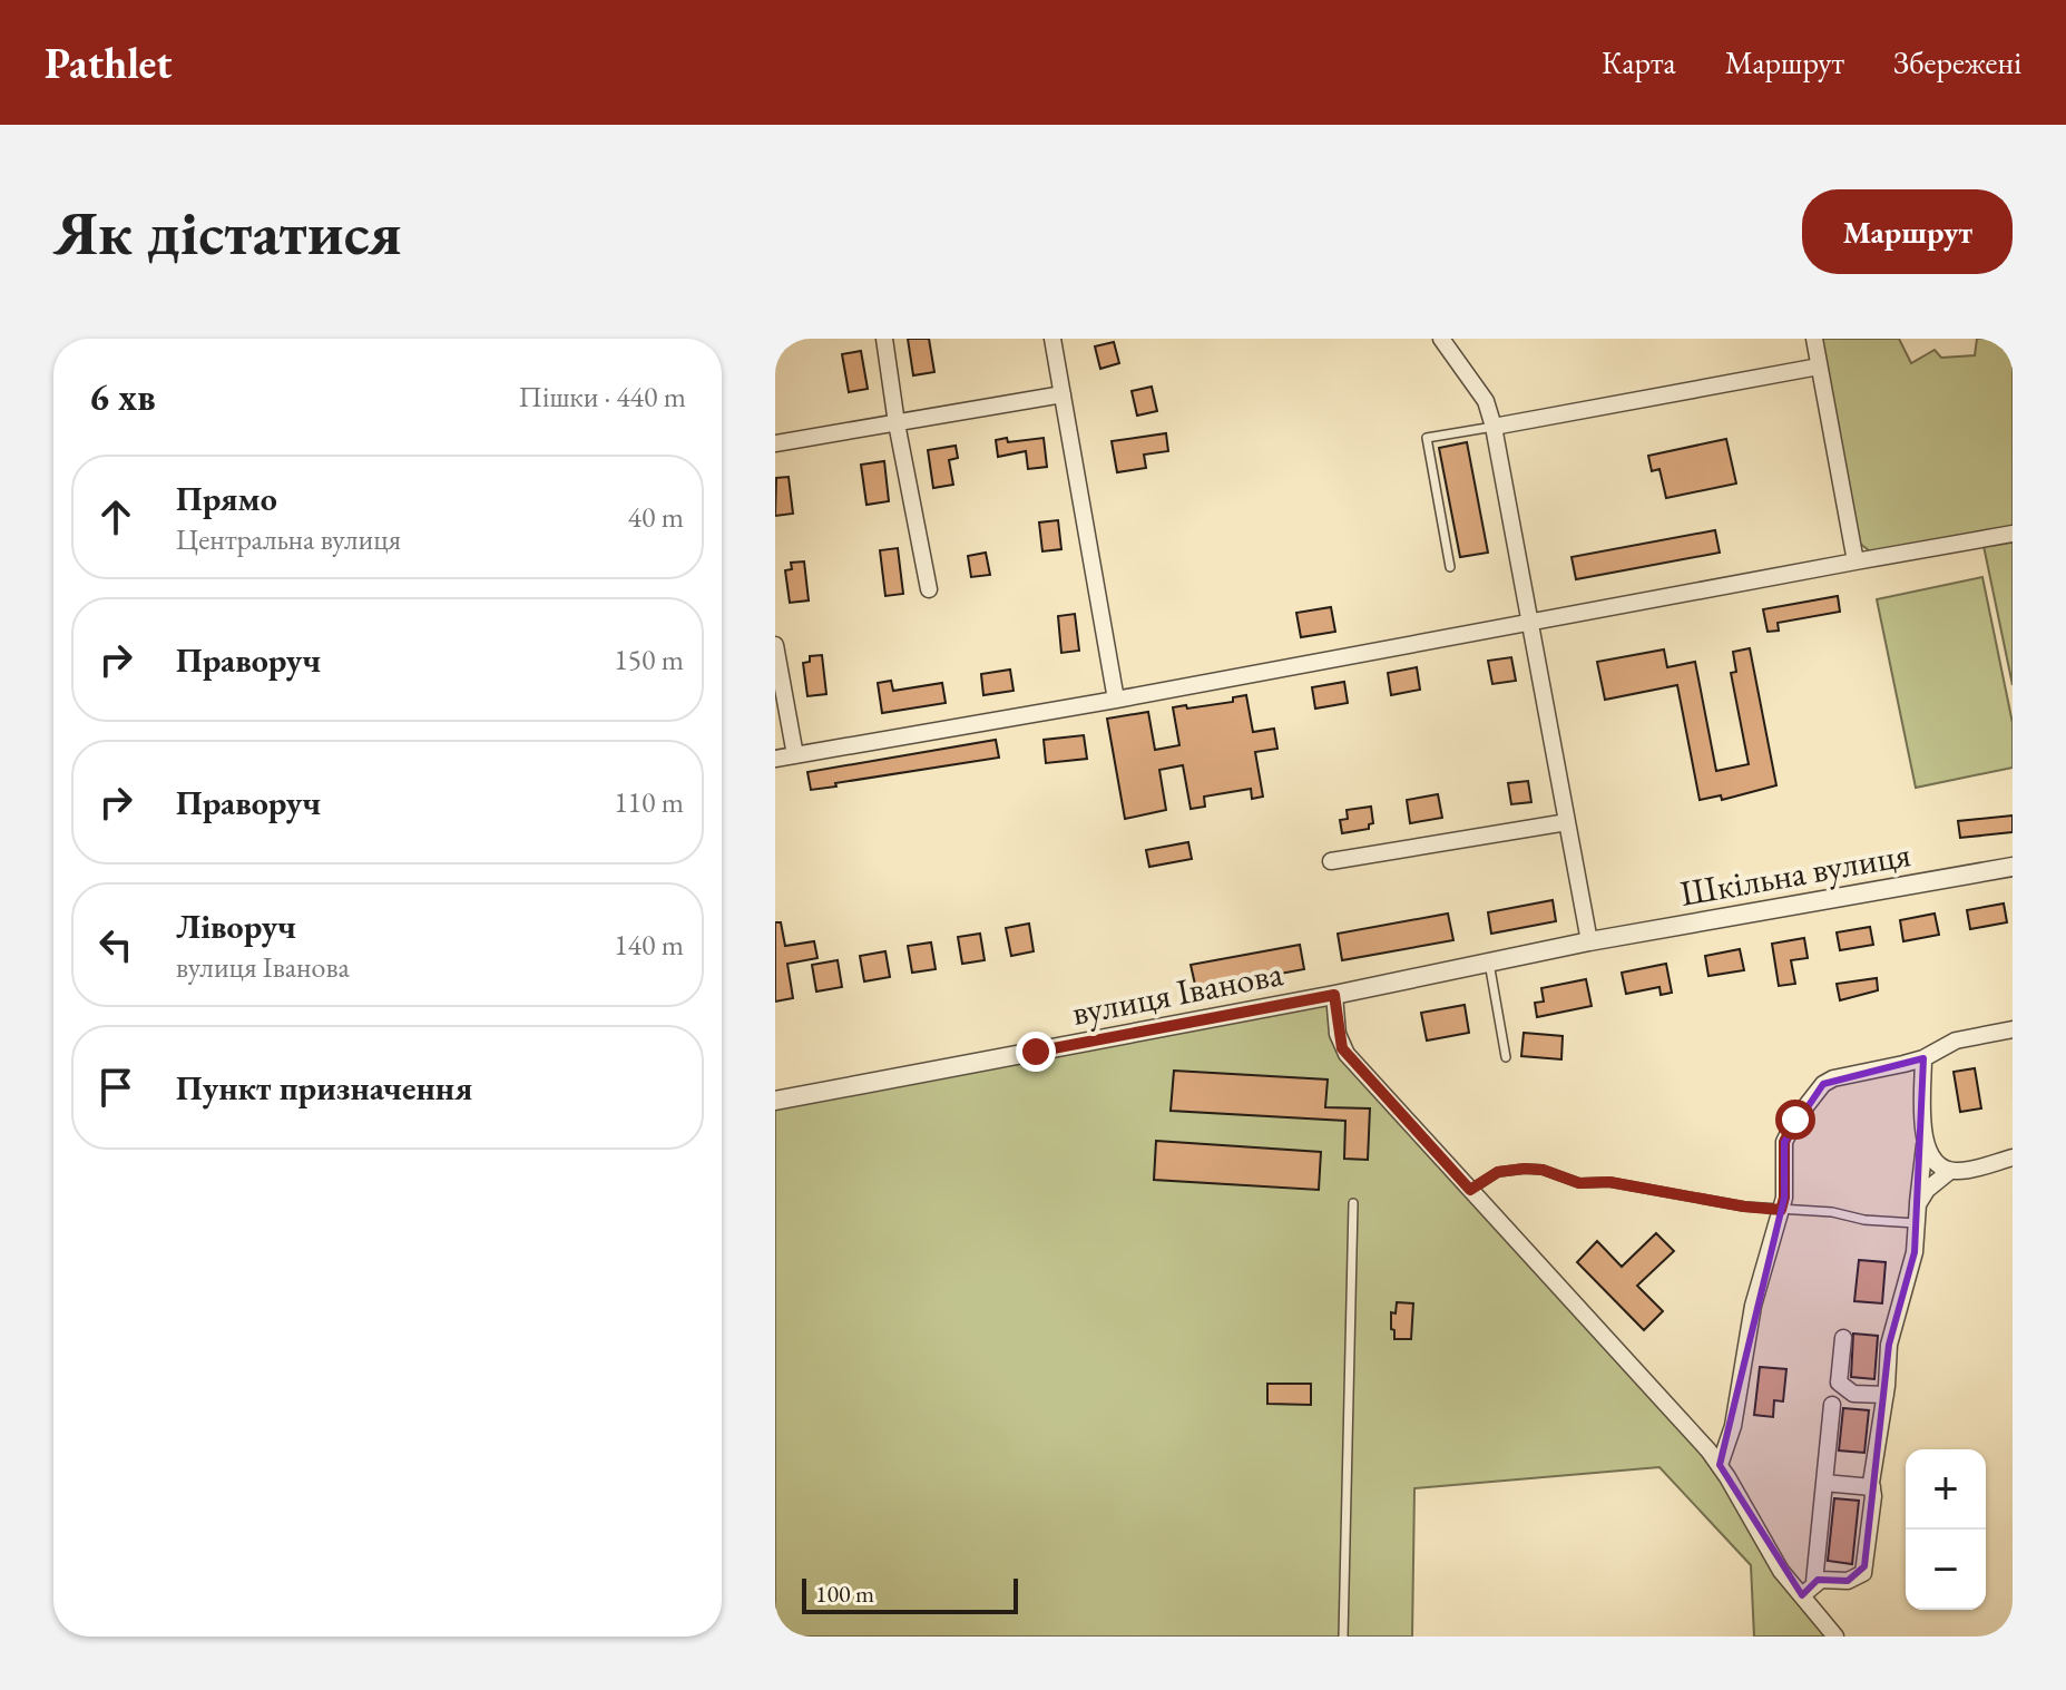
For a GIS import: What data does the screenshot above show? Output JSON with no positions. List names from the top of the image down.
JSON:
{
  "streets": {
    "street": ["Шкільна вулиця", "вулиця Іванова"]
  },
  "crossings": [
    ["Шкільна вулиця", "вулиця Іванова"]
  ],
  "scale_bar": "100 m",
  "page": {
    "header": "Pathlet",
    "nav": ["Карта", "Маршрут", "Збережені"],
    "buttons": "Маршрут",
    "title": "Як дістатися",
    "heading": ["6 хв", "Пішки · 440 m"],
    "list": [
      ["Прямо", "Центральна вулиця", "40 m"],
      ["Праворуч", "150 m"],
      ["Праворуч", "110 m"],
      ["Ліворуч", "вулиця Іванова", "140 m"],
      "Пункт призначення"
    ],
    "map_buttons": ["+", "−"],
    "scale": "100 m"
  }
}
